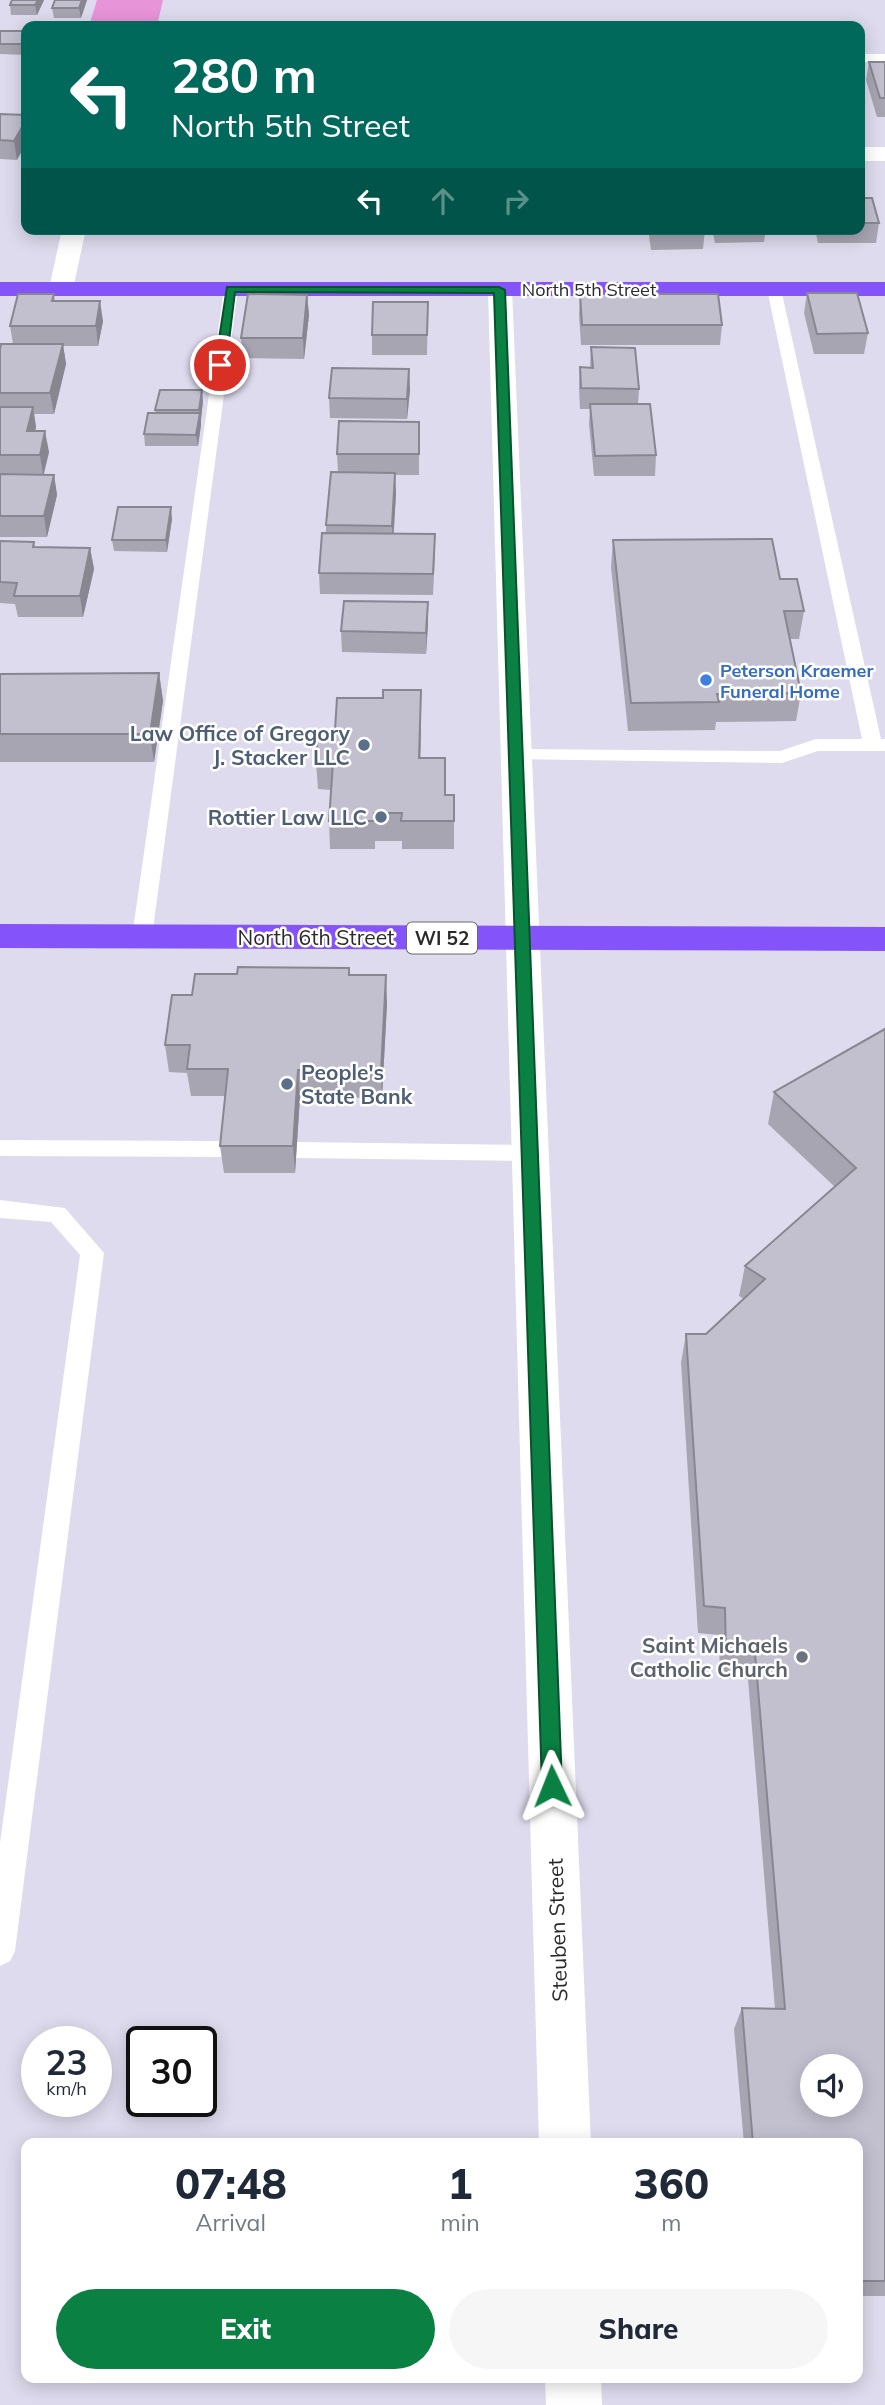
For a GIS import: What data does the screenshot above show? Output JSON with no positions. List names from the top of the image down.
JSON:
{
  "streets": {
    "main road": ["North 5th Street", "North 6th Street", "WI 52"],
    "street": ["Steuben Street"]
  },
  "crossings": [
    ["North 5th Street", "Steuben Street"],
    ["North 6th Street", "Steuben Street"]
  ],
  "places": [
    "Peterson Kraemer Funeral Home",
    "Law Office of Gregory J. Stacker LLC",
    "Rottier Law LLC",
    "People's State Bank",
    "Saint Michaels Catholic Church"
  ],
  "page": {
    "turn": ["280 m", "North 5th Street"],
    "speed": "23 km/h",
    "limit": "30",
    "eta": [
      "07:48",
      "Arrival",
      "1",
      "min",
      "360",
      "m"
    ],
    "buttons": ["Exit", "Share"]
  }
}
